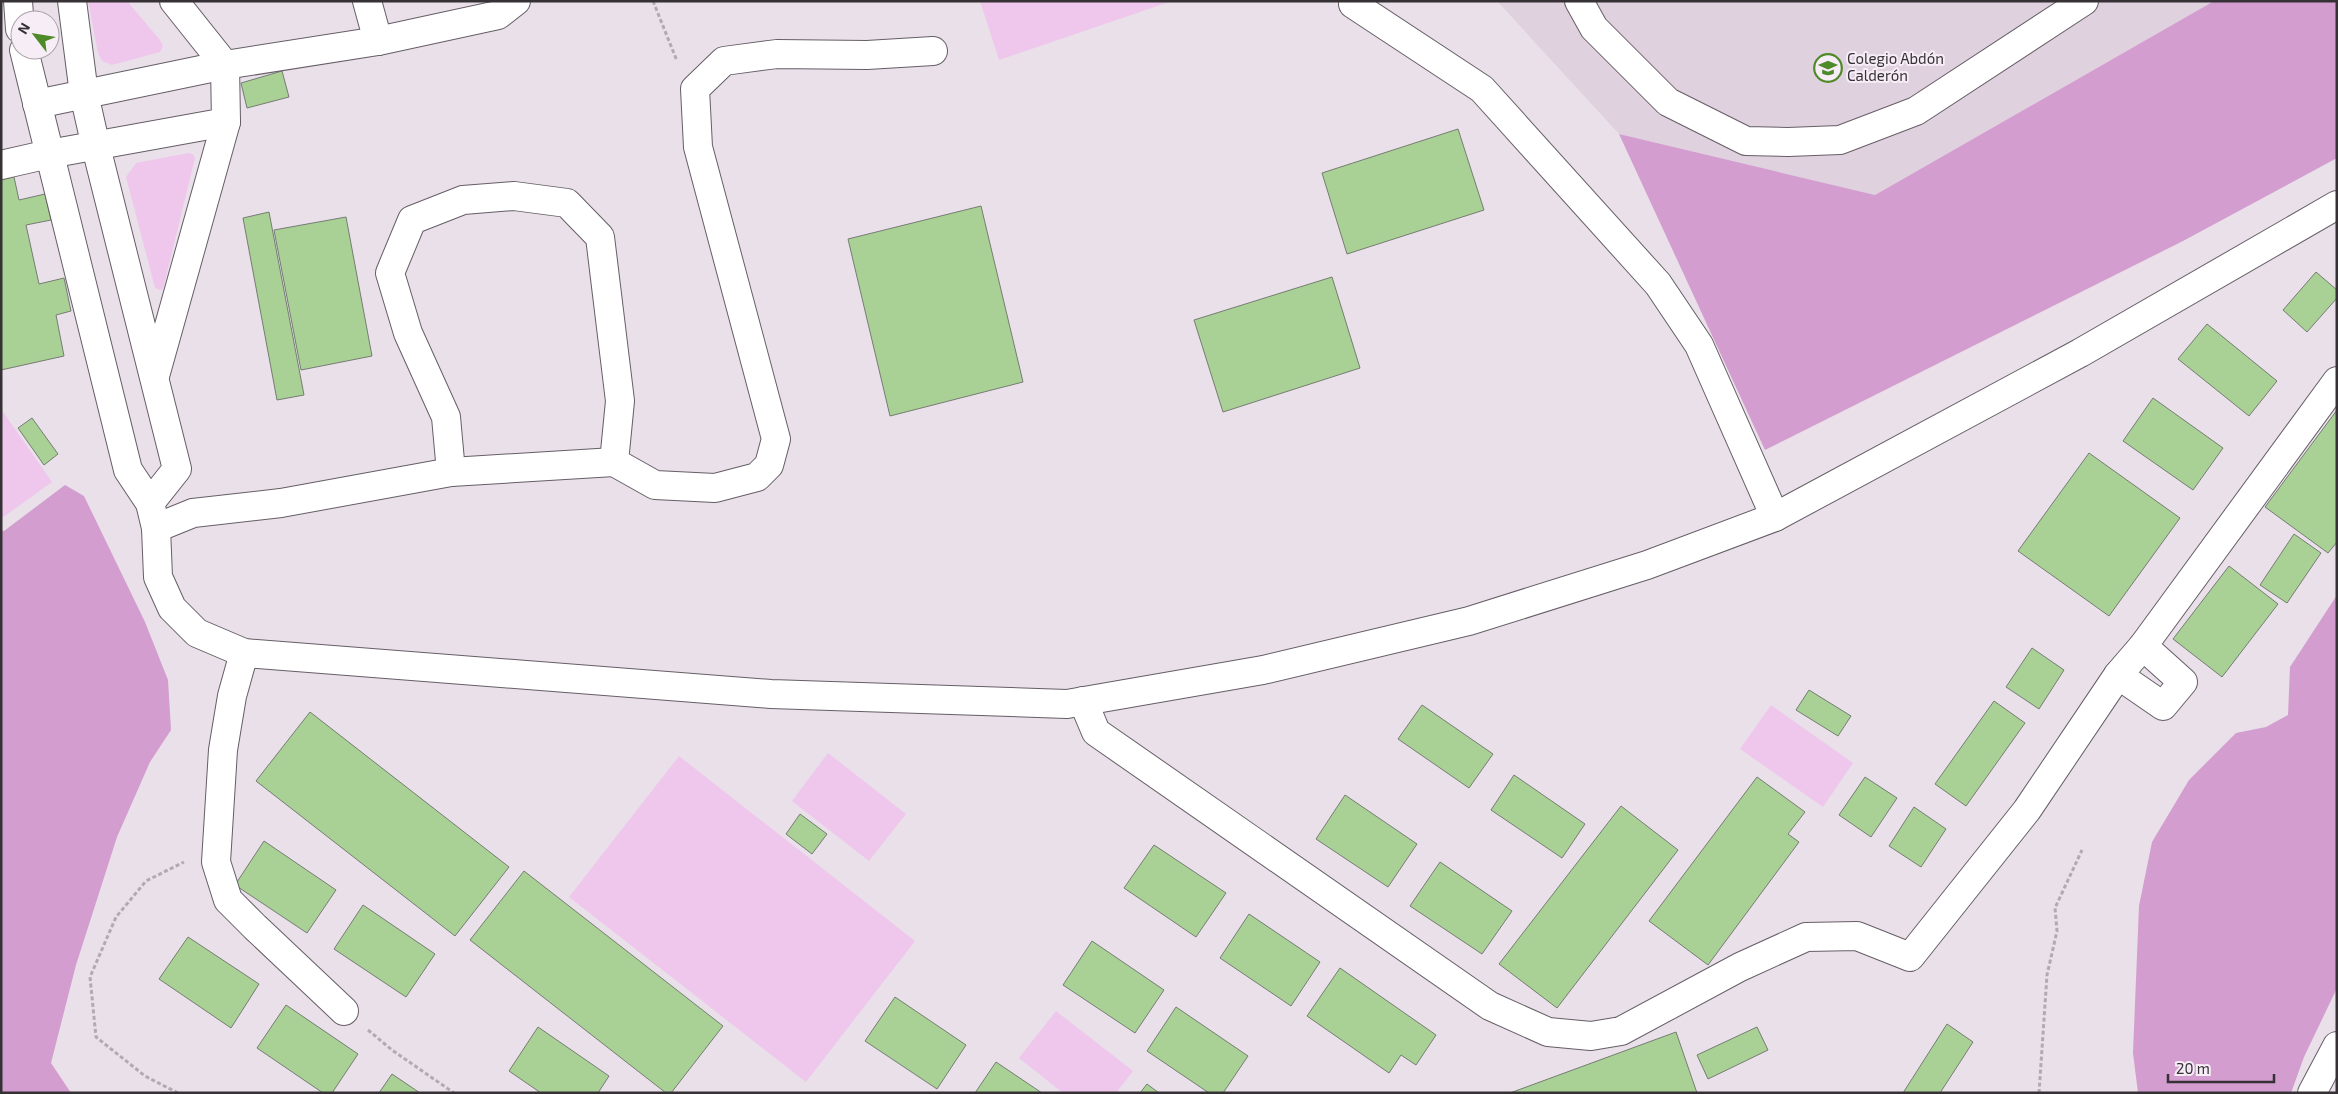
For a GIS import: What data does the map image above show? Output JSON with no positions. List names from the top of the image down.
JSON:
{
  "places": {
    "school or university": ["Colegio Abdón Calderón"]
  },
  "scale_bar": "20 m",
  "north": "top left"
}
